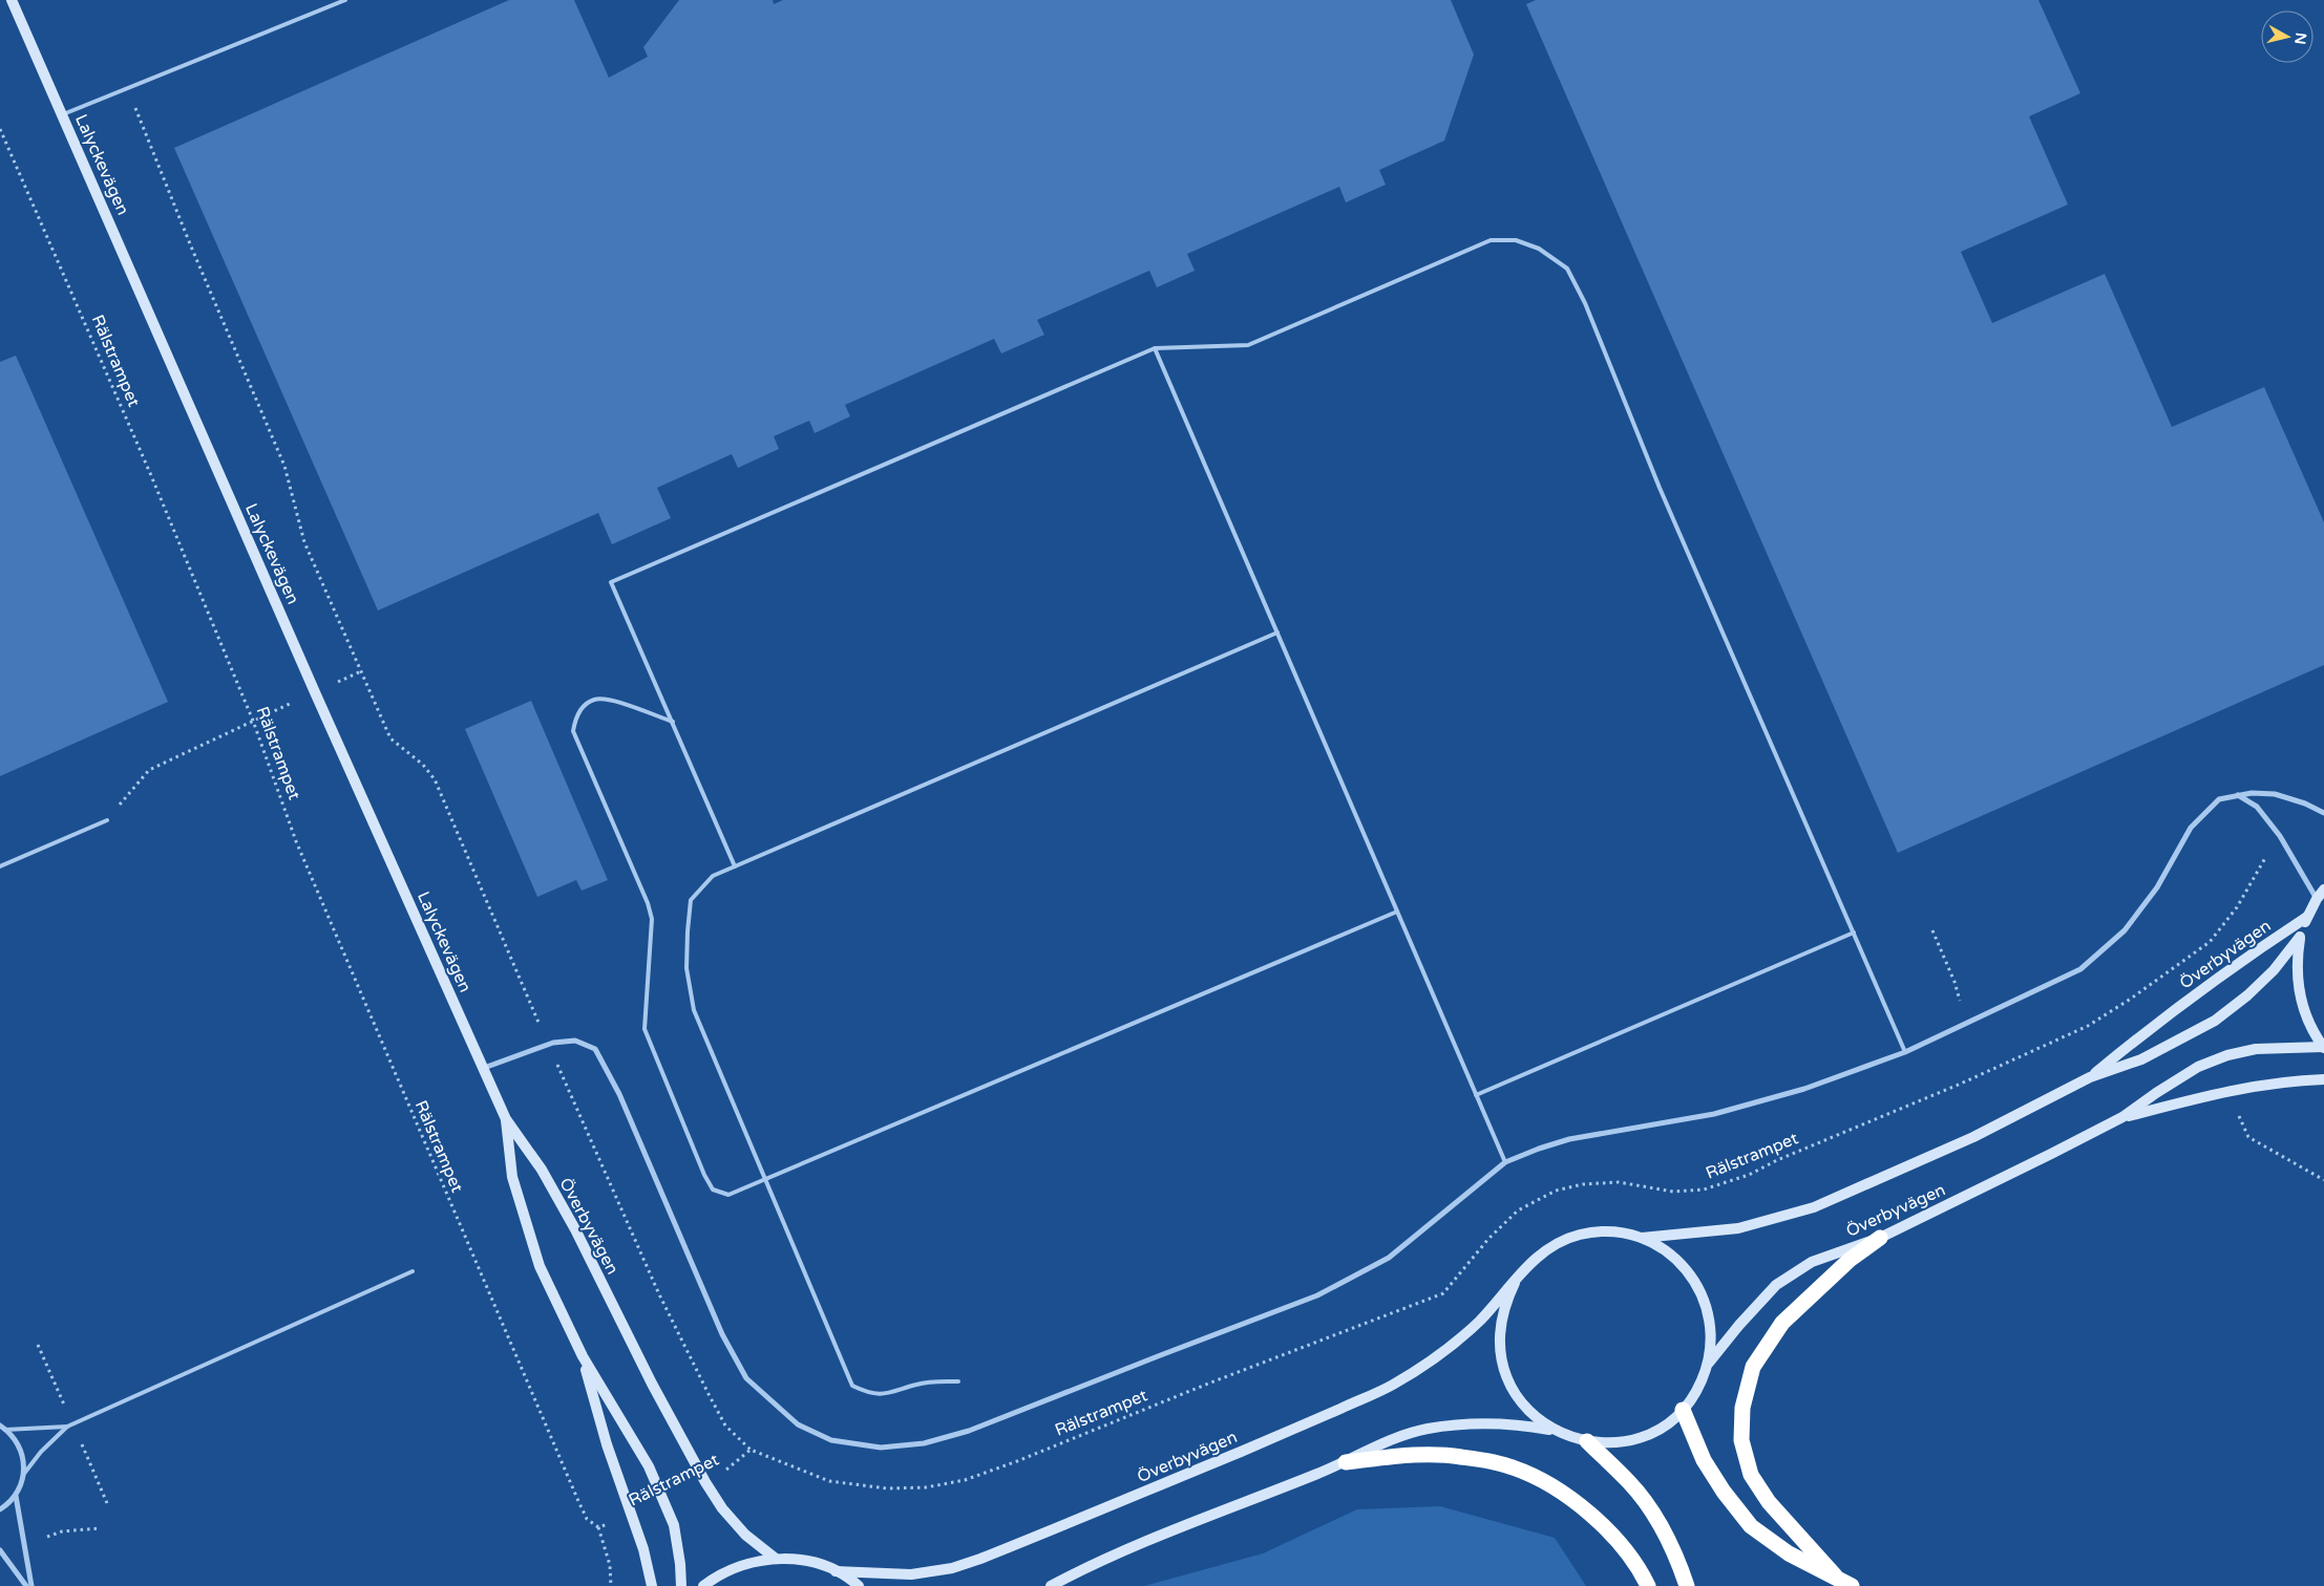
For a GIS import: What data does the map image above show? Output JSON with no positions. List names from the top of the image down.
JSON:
{
  "streets": {
    "main road": ["Lalyckevägen", "Överbyvägen"],
    "path": ["Rälstrampet"]
  },
  "crossings": [
    ["Lalyckevägen", "Överbyvägen"],
    ["Rälstrampet", "Överbyvägen"]
  ],
  "north": "right"
}
